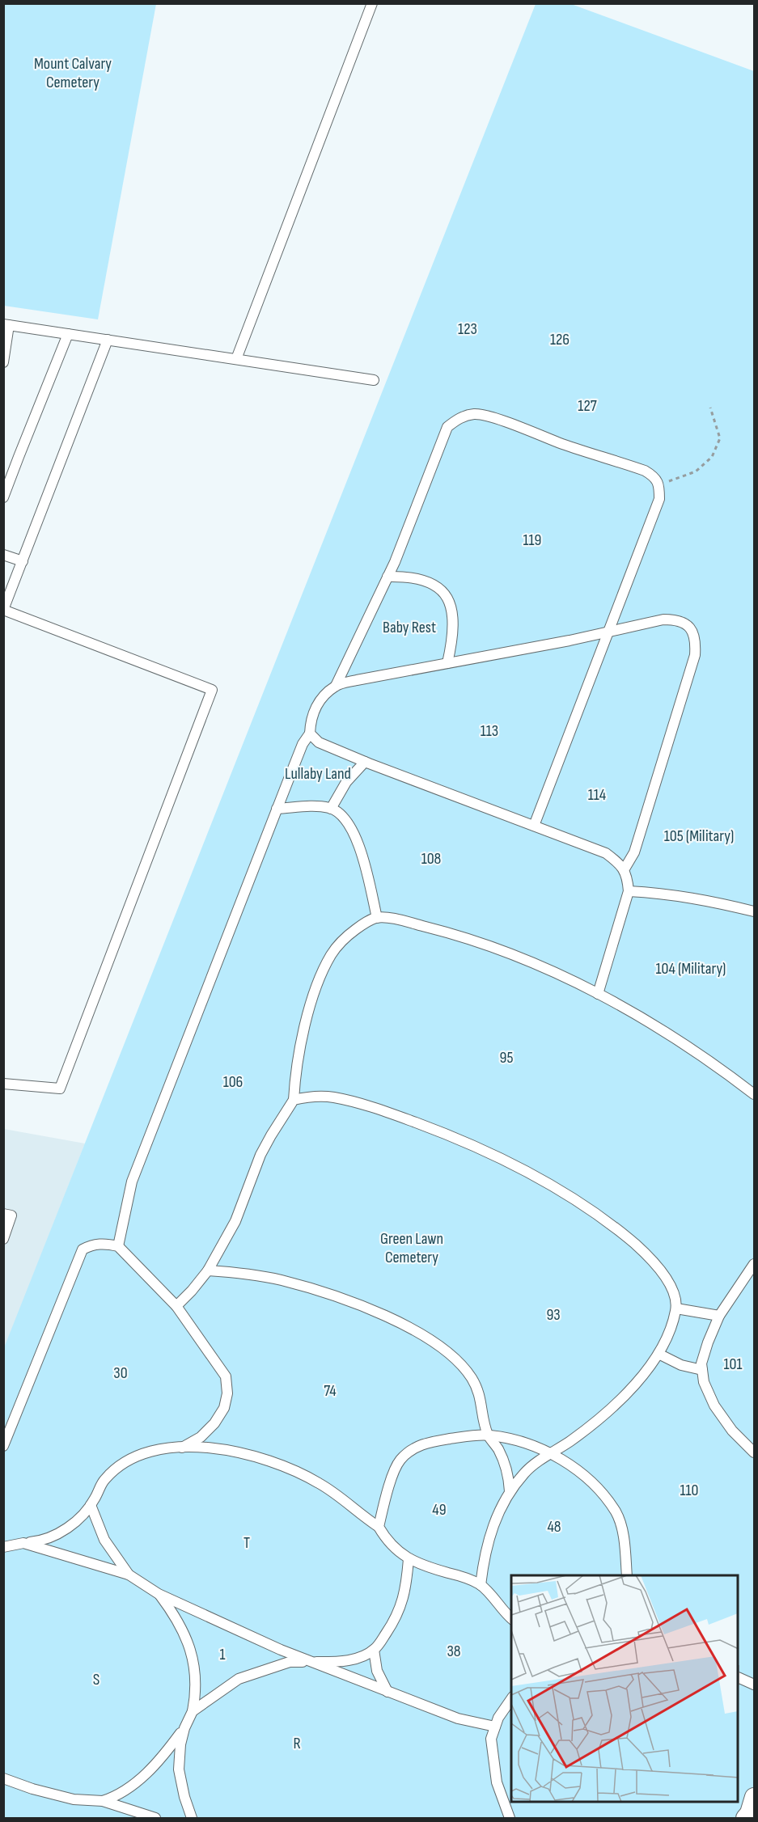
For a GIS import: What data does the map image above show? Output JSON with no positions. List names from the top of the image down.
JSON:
{
  "parks": [
    "Mount Calvary Cemetery",
    "123",
    "126",
    "127",
    "119",
    "Baby Rest",
    "113",
    "Lullaby Land",
    "114",
    "105 (Military)",
    "108",
    "104 (Military)",
    "95",
    "106",
    "Green Lawn Cemetery",
    "93",
    "101",
    "30",
    "74",
    "110",
    "49",
    "48",
    "T",
    "38",
    "1",
    "S",
    "R"
  ]
}
